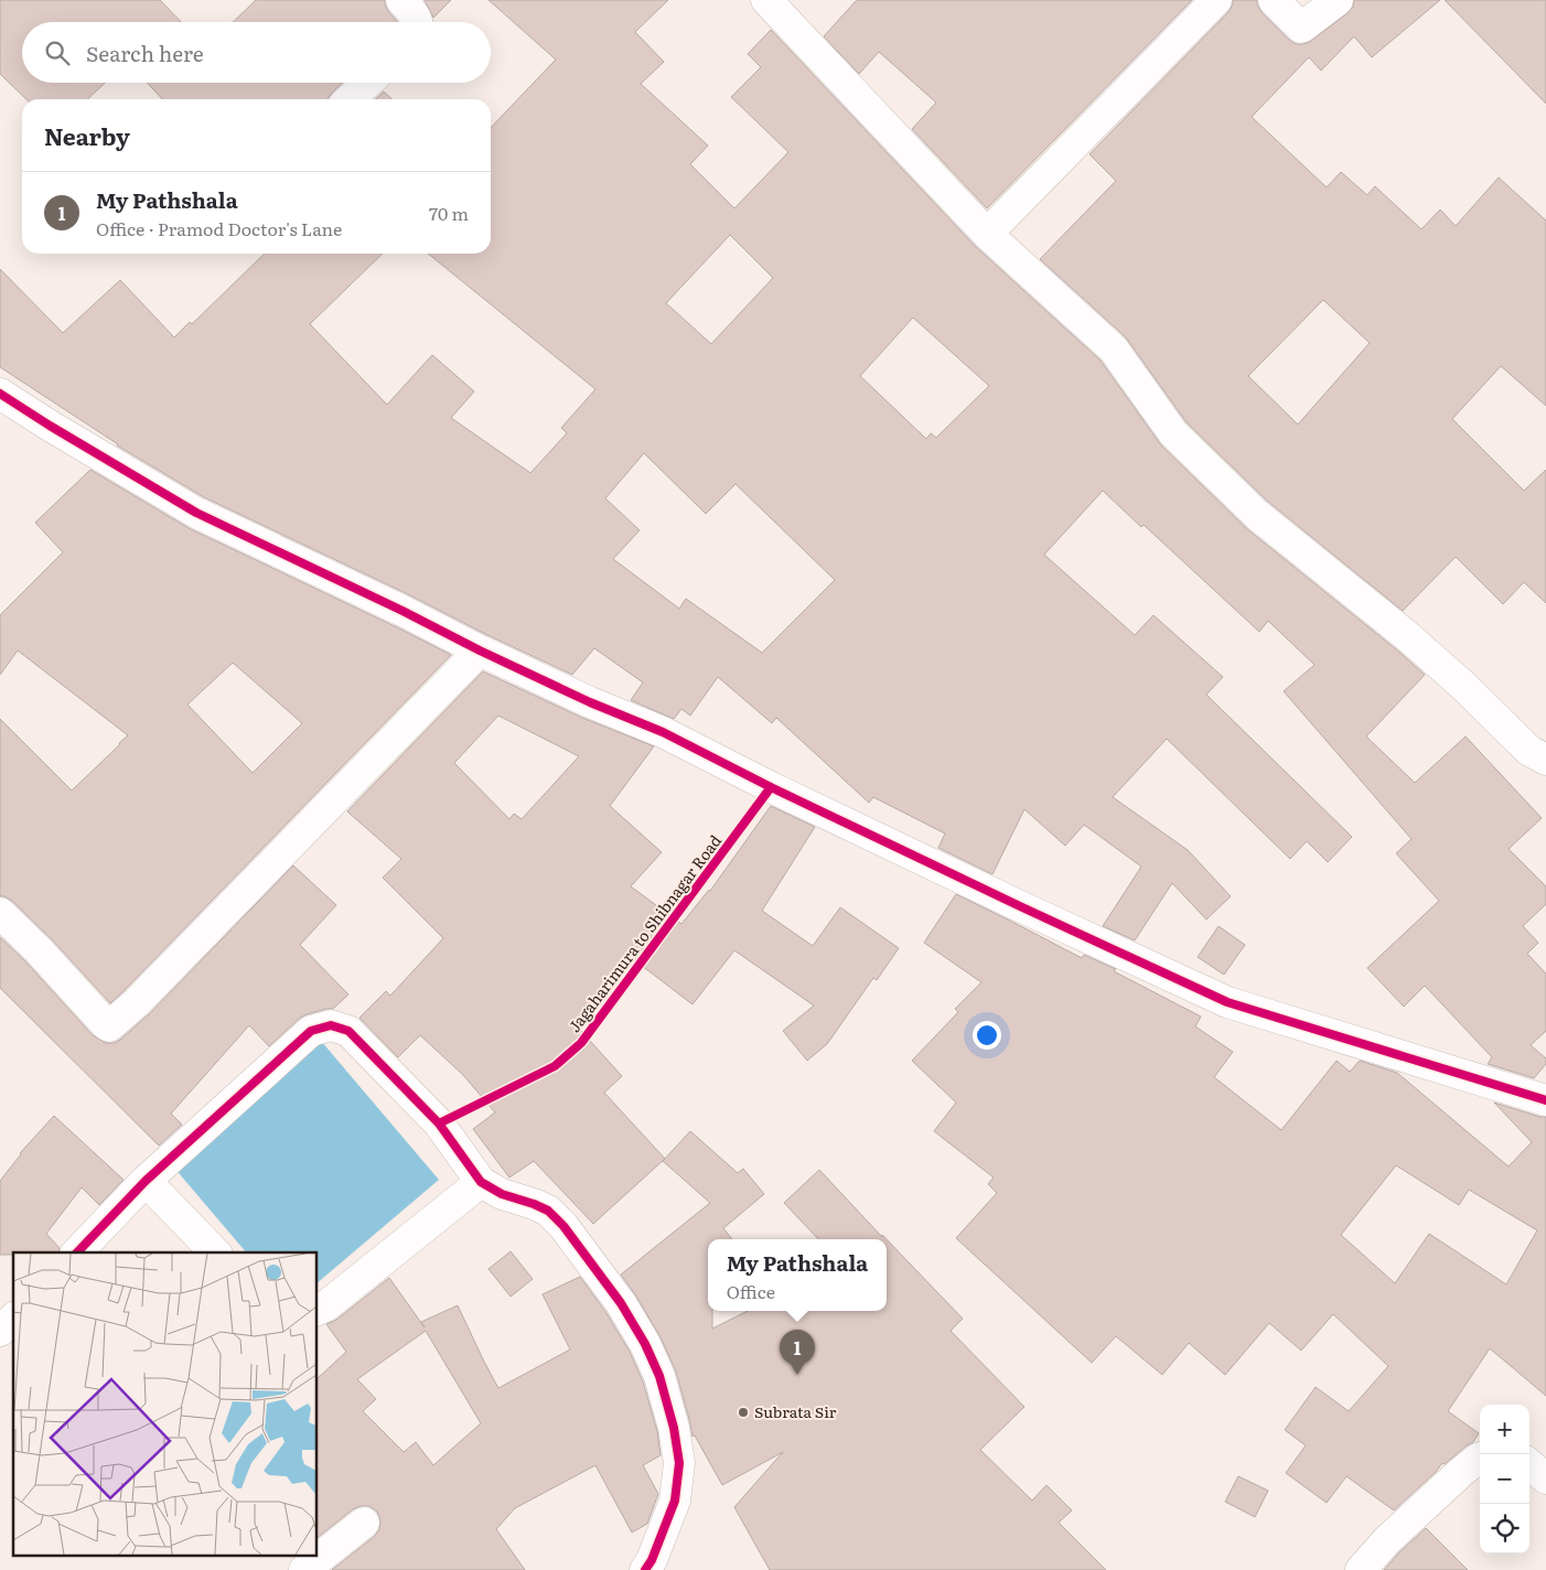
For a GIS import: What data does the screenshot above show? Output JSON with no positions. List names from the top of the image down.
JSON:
{
  "streets": {
    "cycle path": ["Jagaharimura to Shibnagar Road"]
  },
  "places": ["Subrata Sir"],
  "page": {
    "search": "Search here",
    "heading": "Nearby",
    "list": [
      {
        "mark": "1",
        "name": "My Pathshala",
        "note": "Office · Pramod Doctor's Lane",
        "value": "70 m"
      }
    ],
    "popup": ["My Pathshala", "Office"],
    "pins": "1",
    "map_buttons": ["+", "−"]
  }
}
